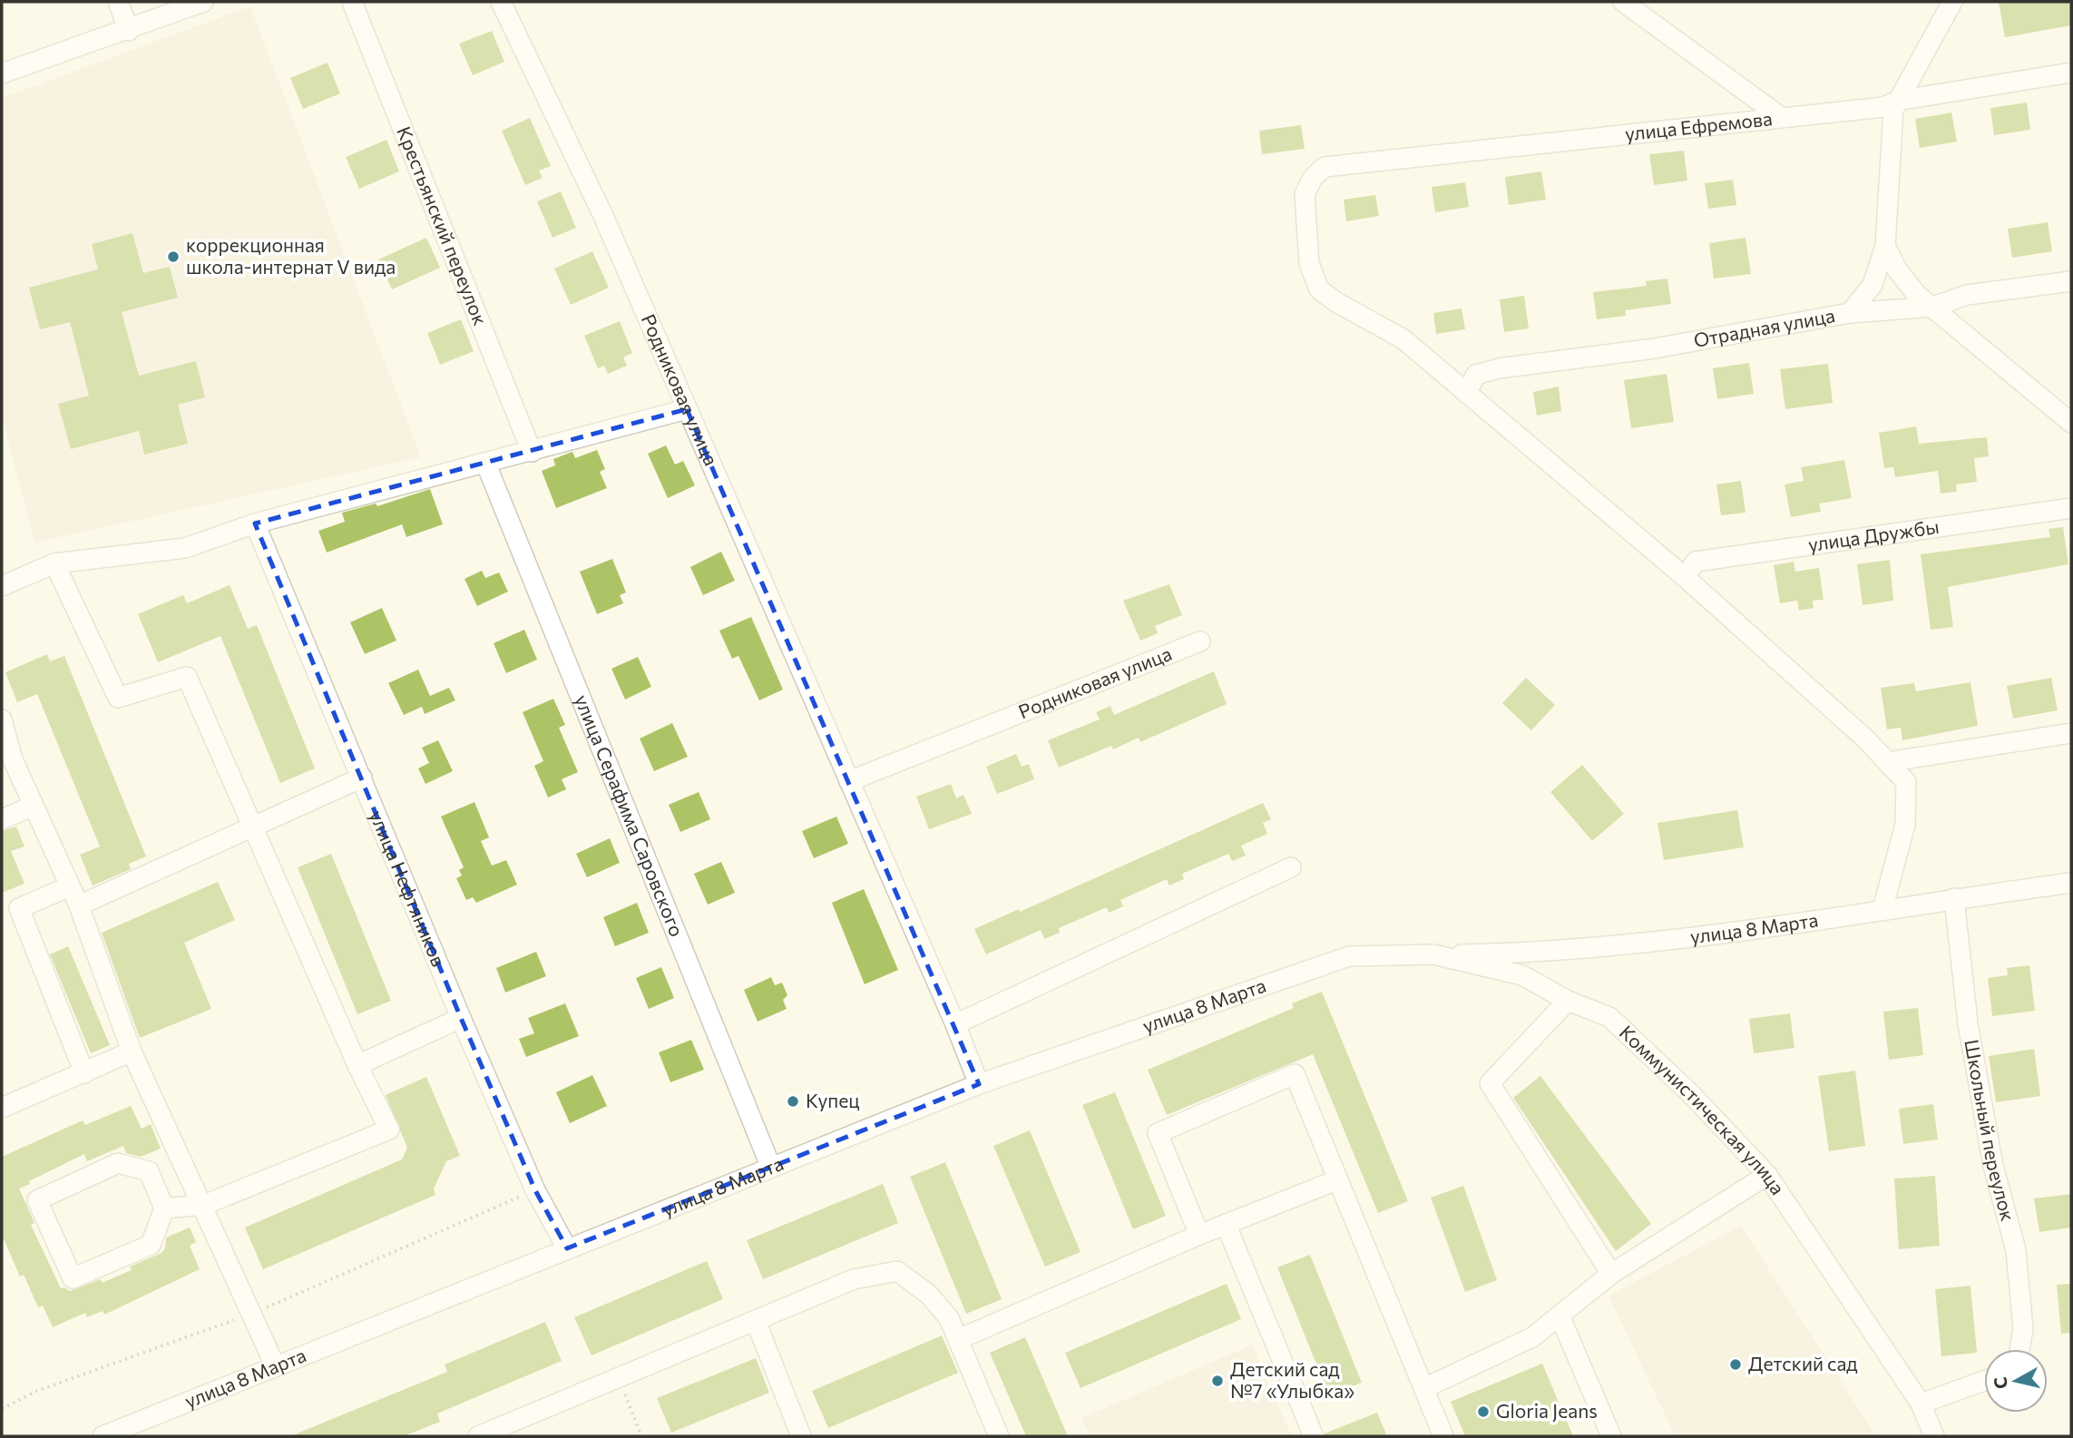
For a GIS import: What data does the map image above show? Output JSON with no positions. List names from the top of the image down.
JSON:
{
  "streets": {
    "street": [
      "улица Ефремова",
      "Крестьянский переулок",
      "Отрадная улица",
      "Родниковая улица",
      "улица Дружбы",
      "улица Серафима Саровского",
      "улица Нефтяников",
      "улица 8 Марта",
      "Коммунистическая улица",
      "Школьный переулок"
    ]
  },
  "crossings": [
    ["улица Ефремова", "Отрадная улица"],
    ["Родниковая улица", "улица 8 Марта"],
    ["улица Серафима Саровского", "улица 8 Марта"],
    ["улица Нефтяников", "улица 8 Марта"],
    ["улица 8 Марта", "Коммунистическая улица"],
    ["улица 8 Марта", "Школьный переулок"]
  ],
  "places": [
    "коррекционная школа-интернат V вида",
    "Купец",
    "Детский сад",
    "Детский сад №7 «Улыбка»",
    "Gloria Jeans"
  ],
  "north": "left"
}
